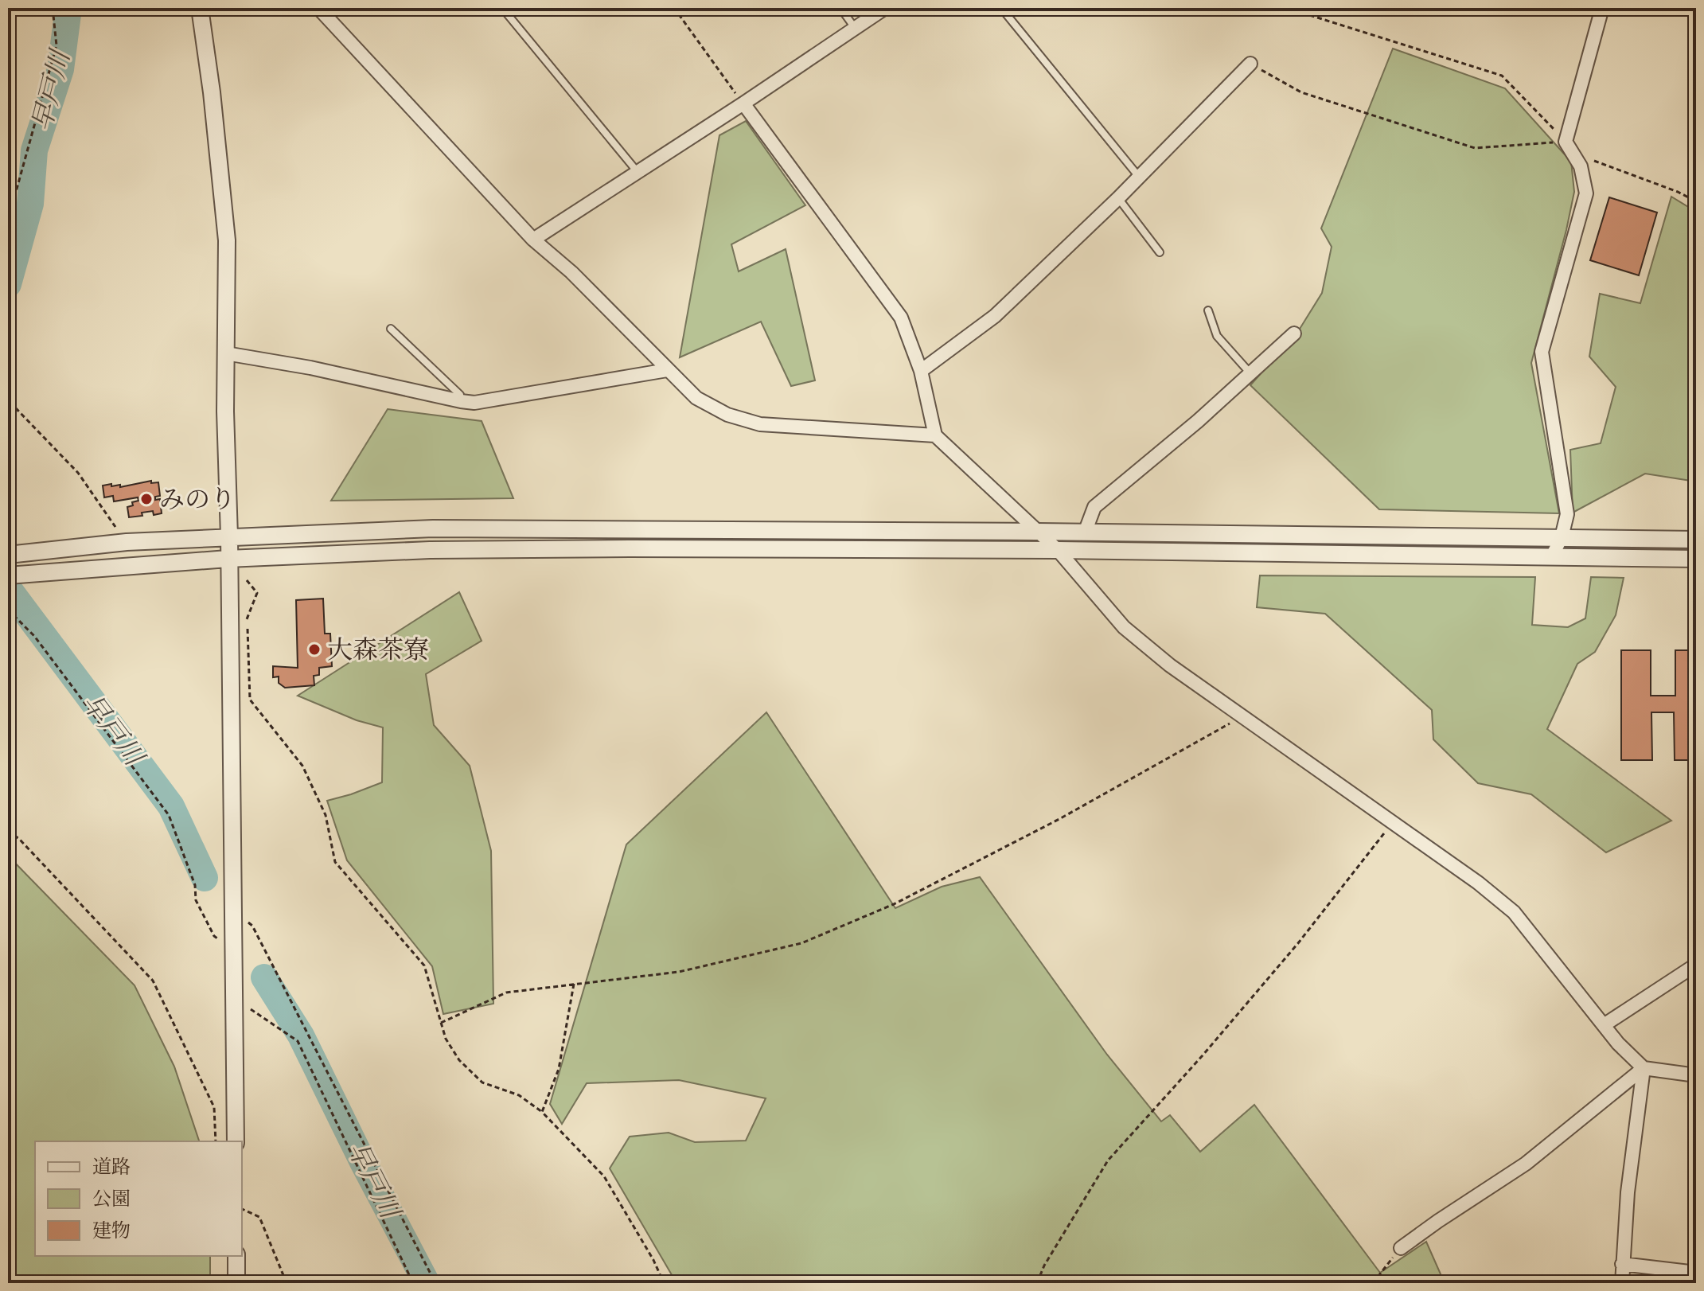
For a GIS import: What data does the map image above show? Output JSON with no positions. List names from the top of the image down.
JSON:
{
  "water": ["早戸川"],
  "places": ["みのり", "大森茶寮"],
  "legend": ["道路", "公園", "建物"]
}
